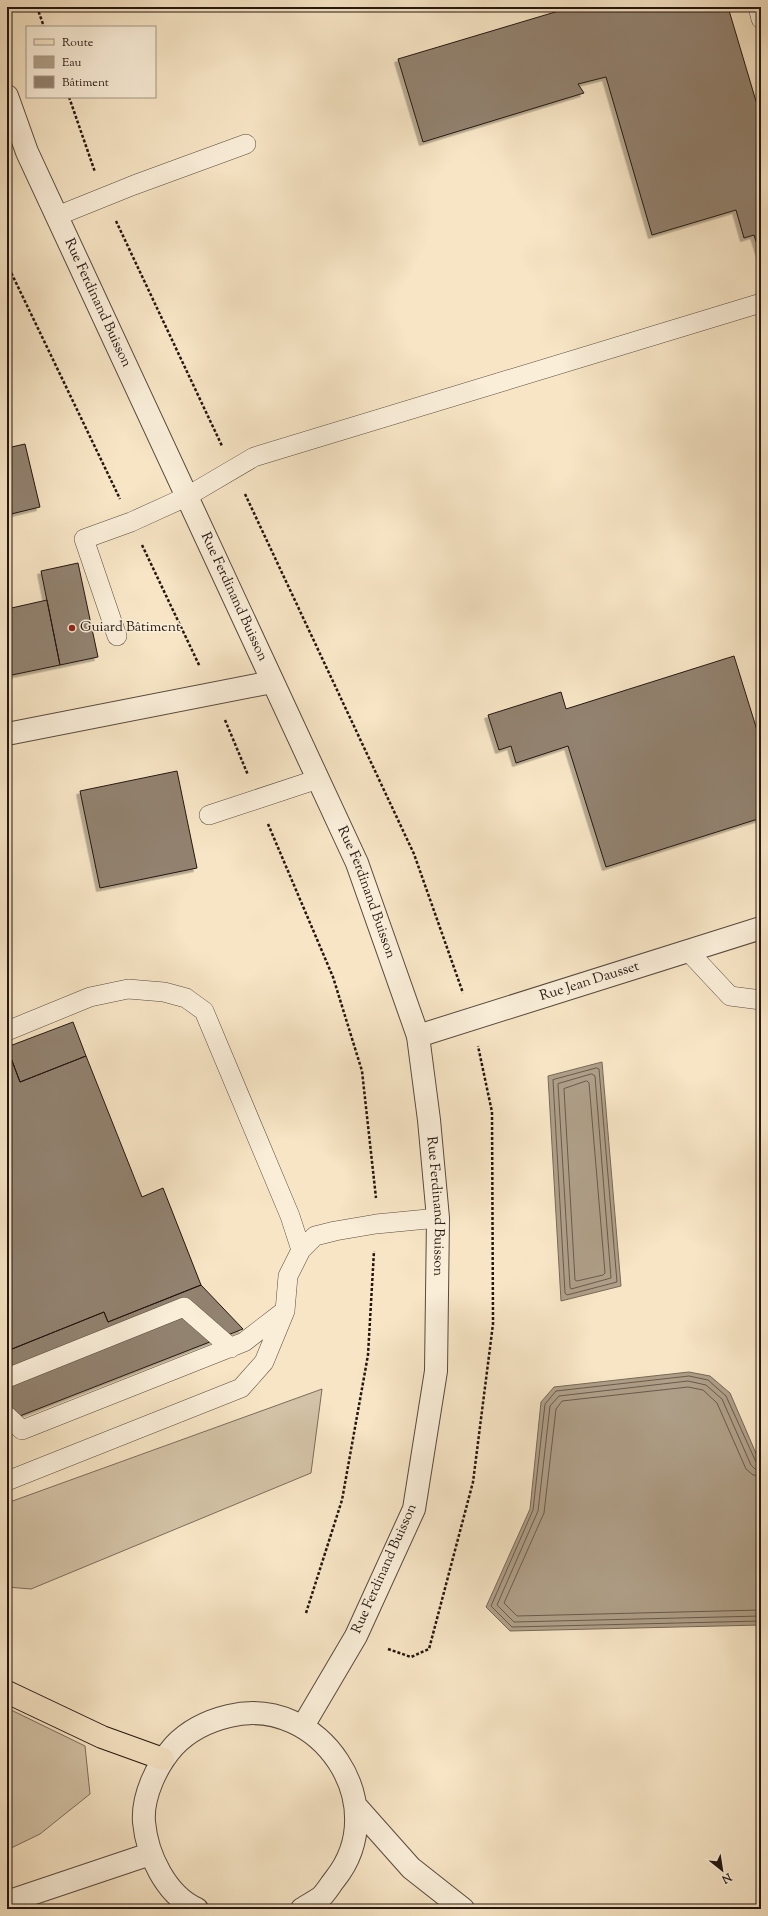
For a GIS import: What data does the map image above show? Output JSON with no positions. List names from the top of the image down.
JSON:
{
  "streets": {
    "street": ["Rue Ferdinand Buisson", "Rue Jean Dausset"]
  },
  "crossings": [
    ["Rue Ferdinand Buisson", "Rue Jean Dausset"]
  ],
  "places": ["Guiard Bâtiment"],
  "legend": ["Route", "Eau", "Bâtiment"],
  "north": "bottom right"
}
